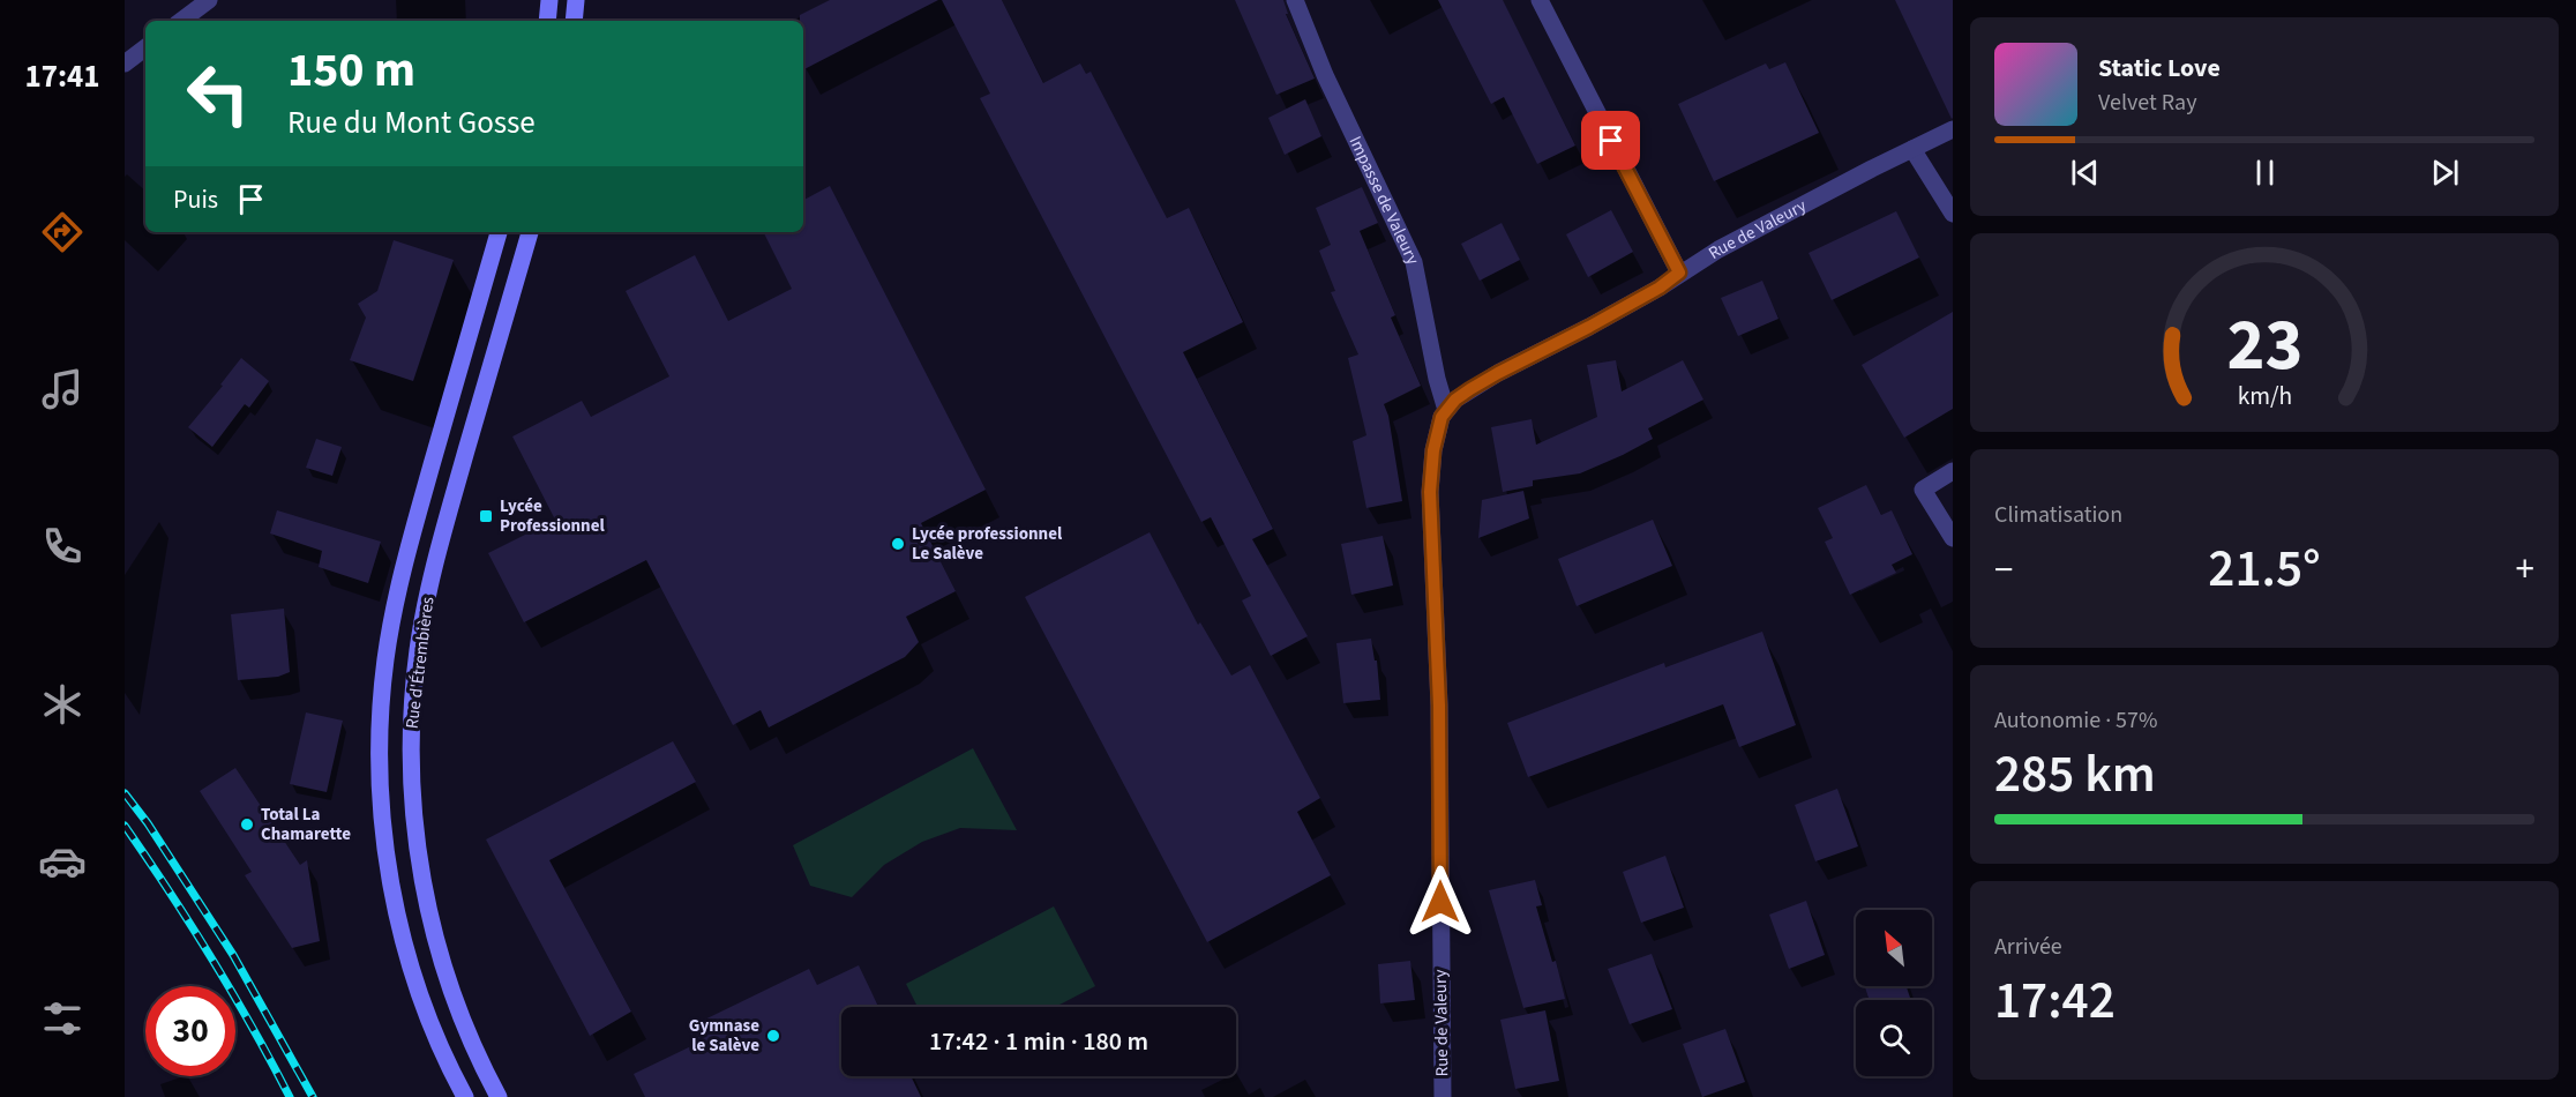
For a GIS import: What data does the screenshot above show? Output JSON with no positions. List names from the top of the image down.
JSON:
{
  "streets": {
    "main road": ["Rue d'Étrembières"],
    "street": ["Impasse de Valeury", "Rue de Valeury"]
  },
  "crossings": [
    ["Impasse de Valeury", "Rue de Valeury"]
  ],
  "places": {
    "transit": ["Lycée Professionnel"],
    "other": ["Lycée professionnel Le Salève", "Total La Chamarette", "Gymnase le Salève"]
  },
  "north": "top left",
  "page": {
    "tabs": "17:41",
    "turn": ["150 m", "Rue du Mont Gosse"],
    "song": ["Static Love", "Velvet Ray"],
    "then": "Puis",
    "tile": [
      "Climatisation",
      ["Autonomie · 57%", "285 km"],
      ["Arrivée", "17:42"]
    ],
    "heat": ["−", "21.5°", "+"],
    "limit": "30",
    "trip": "17:42 · 1 min · 180 m",
    "gauge": ["23", "km/h"]
  }
}
